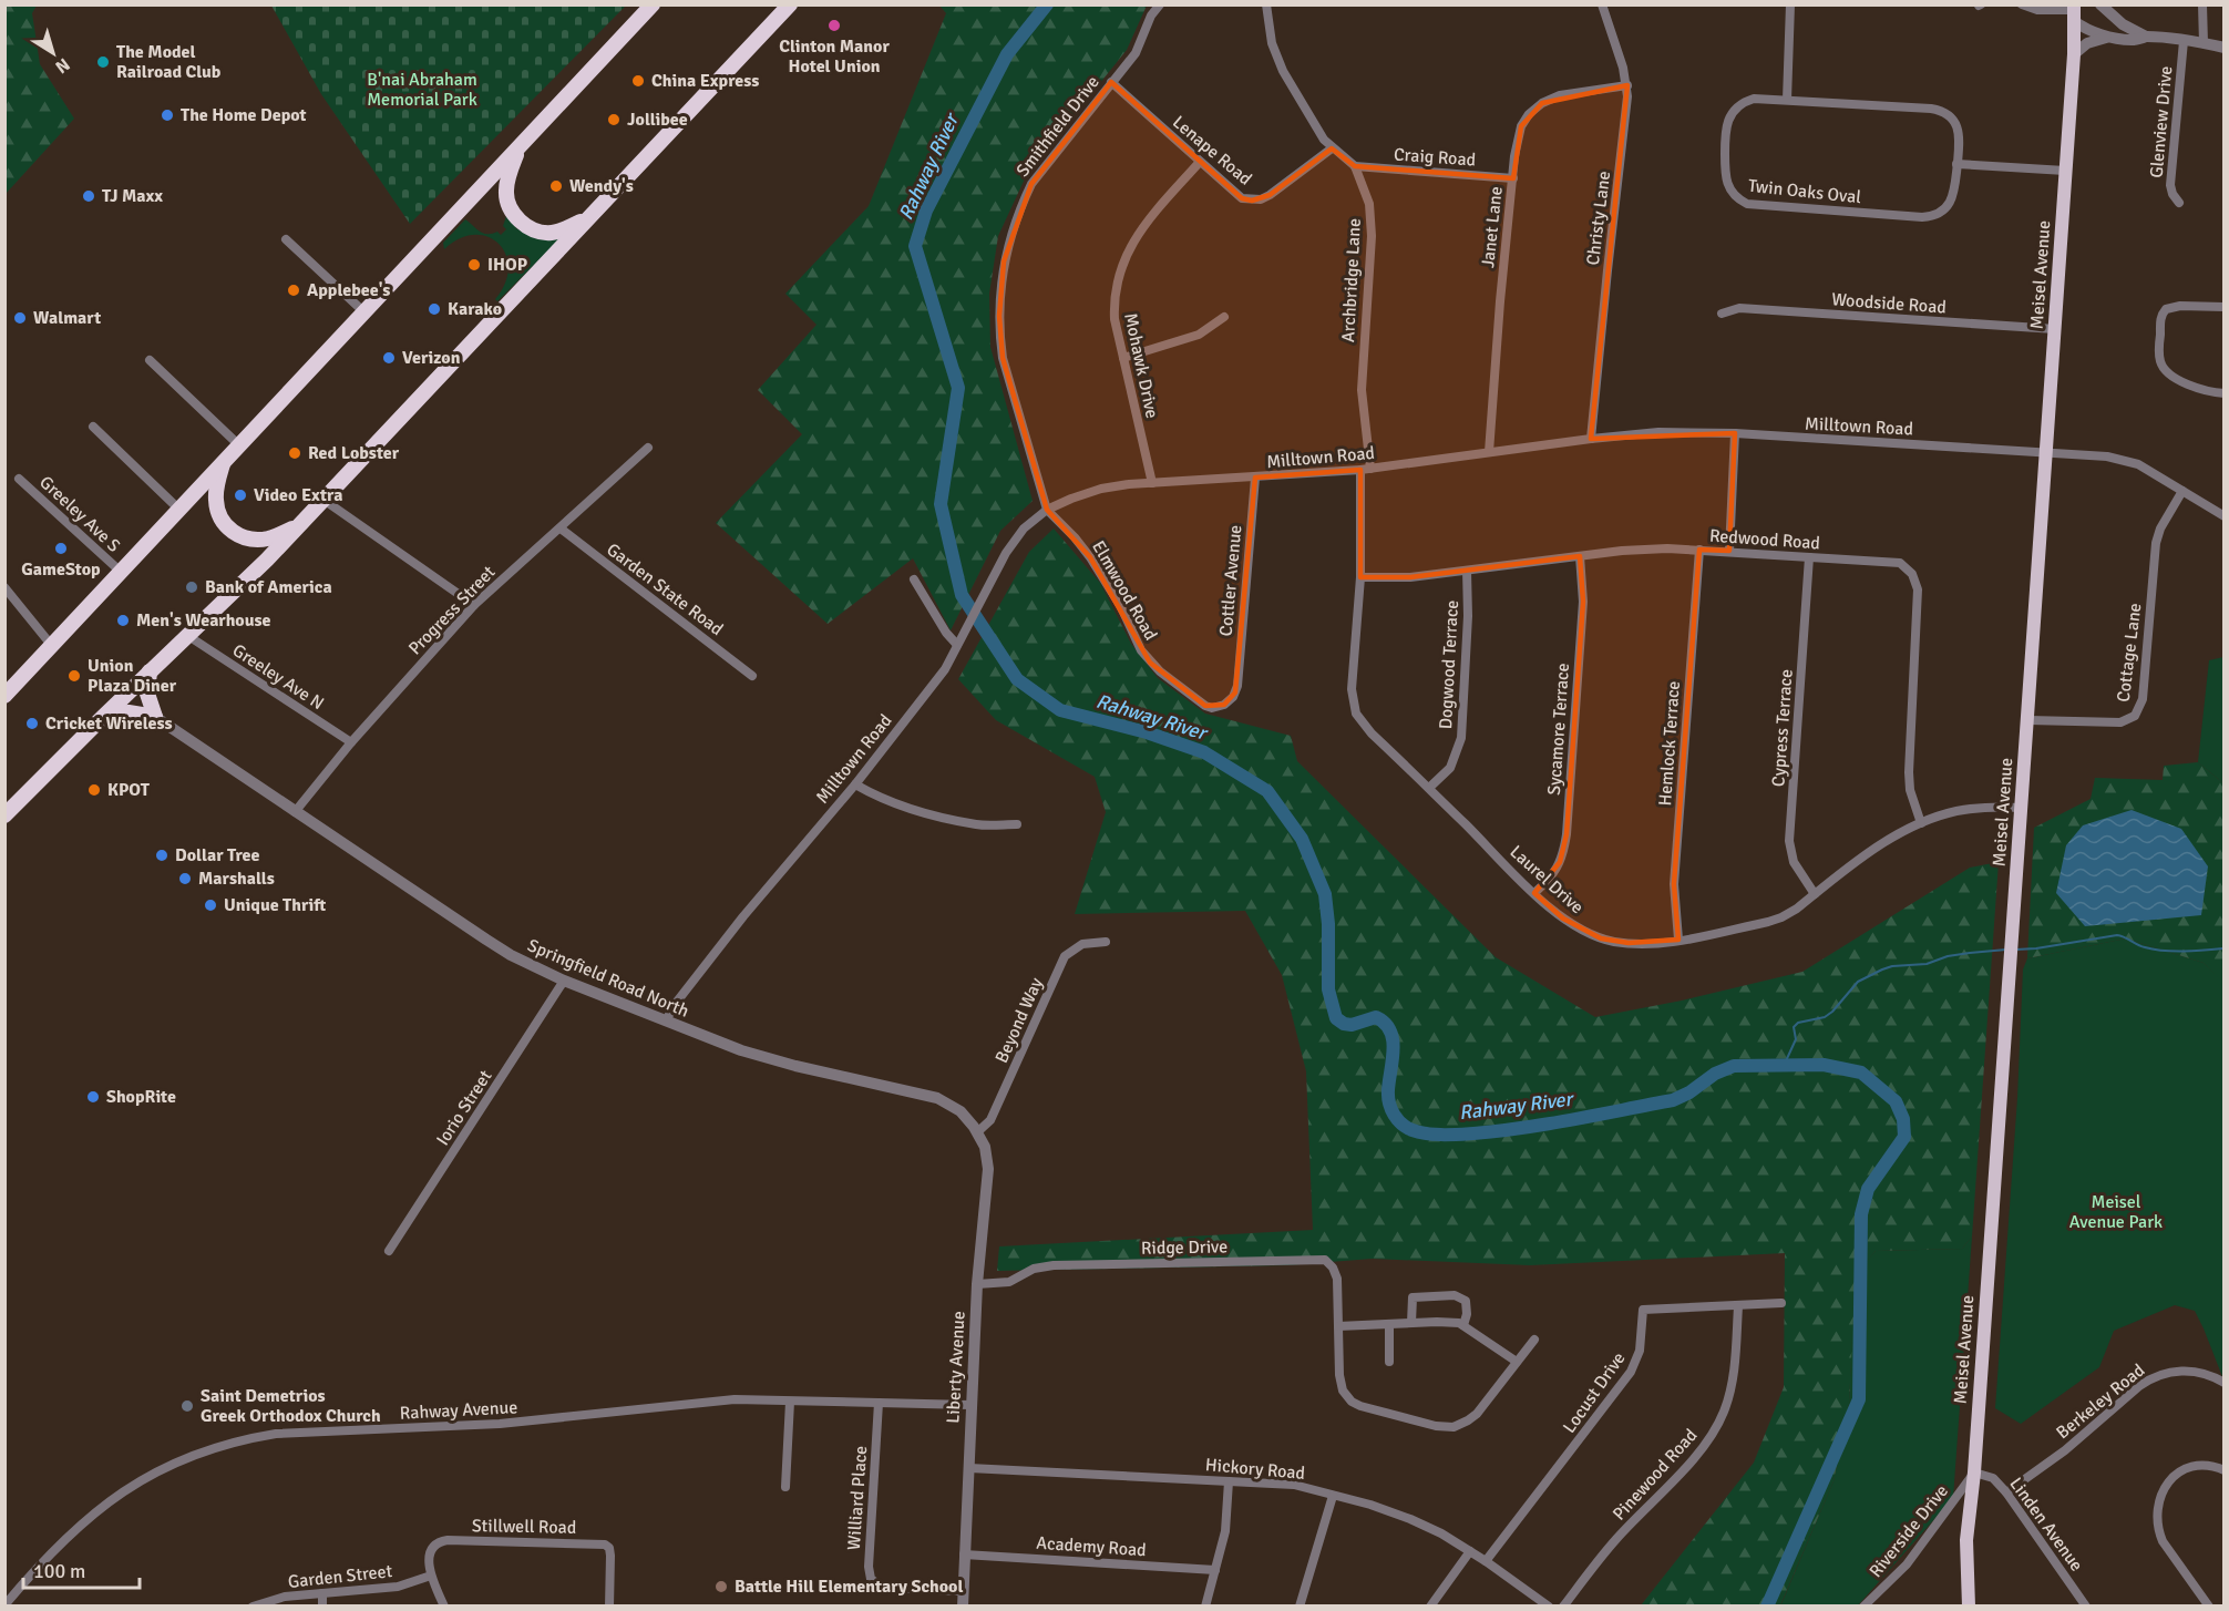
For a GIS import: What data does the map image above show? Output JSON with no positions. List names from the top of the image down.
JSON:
{
  "streets": {
    "main road": ["Meisel Avenue"],
    "street": [
      "Glenview Drive",
      "Smithfield Drive",
      "Lenape Road",
      "Craig Road",
      "Twin Oaks Oval",
      "Christy Lane",
      "Janet Lane",
      "Archbridge Lane",
      "Woodside Road",
      "Mohawk Drive",
      "Milltown Road",
      "Greeley Ave S",
      "Redwood Road",
      "Cottler Avenue",
      "Garden State Road",
      "Elmwood Road",
      "Progress Street",
      "Cottage Lane",
      "Dogwood Terrace",
      "Greeley Ave N",
      "Cypress Terrace",
      "Sycamore Terrace",
      "Hemlock Terrace",
      "Laurel Drive",
      "Springfield Road North",
      "Beyond Way",
      "Iorio Street",
      "Ridge Drive",
      "Liberty Avenue",
      "Locust Drive",
      "Berkeley Road",
      "Rahway Avenue",
      "Hickory Road",
      "Pinewood Road",
      "Williard Place",
      "Linden Avenue",
      "Stillwell Road",
      "Riverside Drive",
      "Academy Road",
      "Garden Street"
    ]
  },
  "crossings": [
    ["Smithfield Drive", "Lenape Road"],
    ["Smithfield Drive", "Milltown Road"],
    ["Smithfield Drive", "Elmwood Road"],
    ["Lenape Road", "Mohawk Drive"],
    ["Craig Road", "Janet Lane"],
    ["Craig Road", "Archbridge Lane"],
    ["Christy Lane", "Janet Lane"],
    ["Christy Lane", "Milltown Road"],
    ["Janet Lane", "Milltown Road"],
    ["Meisel Avenue", "Woodside Road"],
    ["Meisel Avenue", "Milltown Road"],
    ["Meisel Avenue", "Cottage Lane"],
    ["Meisel Avenue", "Laurel Drive"],
    ["Meisel Avenue", "Linden Avenue"],
    ["Meisel Avenue", "Riverside Drive"],
    ["Archbridge Lane", "Milltown Road"],
    ["Mohawk Drive", "Milltown Road"],
    ["Milltown Road", "Cottler Avenue"],
    ["Milltown Road", "Elmwood Road"],
    ["Milltown Road", "Cottage Lane"],
    ["Milltown Road", "Laurel Drive"],
    ["Milltown Road", "Springfield Road North"],
    ["Redwood Road", "Dogwood Terrace"],
    ["Redwood Road", "Cypress Terrace"],
    ["Redwood Road", "Sycamore Terrace"],
    ["Redwood Road", "Hemlock Terrace"],
    ["Redwood Road", "Laurel Drive"],
    ["Cottler Avenue", "Elmwood Road"],
    ["Garden State Road", "Progress Street"],
    ["Progress Street", "Greeley Ave N"],
    ["Progress Street", "Springfield Road North"],
    ["Dogwood Terrace", "Laurel Drive"],
    ["Cypress Terrace", "Laurel Drive"],
    ["Sycamore Terrace", "Laurel Drive"],
    ["Hemlock Terrace", "Laurel Drive"],
    ["Springfield Road North", "Beyond Way"],
    ["Springfield Road North", "Iorio Street"],
    ["Springfield Road North", "Liberty Avenue"],
    ["Beyond Way", "Liberty Avenue"],
    ["Ridge Drive", "Liberty Avenue"],
    ["Liberty Avenue", "Rahway Avenue"],
    ["Liberty Avenue", "Hickory Road"],
    ["Liberty Avenue", "Williard Place"],
    ["Liberty Avenue", "Academy Road"],
    ["Locust Drive", "Hickory Road"],
    ["Locust Drive", "Pinewood Road"],
    ["Berkeley Road", "Linden Avenue"],
    ["Rahway Avenue", "Williard Place"],
    ["Linden Avenue", "Riverside Drive"],
    ["Stillwell Road", "Garden Street"]
  ],
  "water": ["Rahway River"],
  "parks": ["B'nai Abraham Memorial Park", "Meisel Avenue Park"],
  "places": [
    "Clinton Manor Hotel Union",
    "The Model Railroad Club",
    "China Express",
    "The Home Depot",
    "Jollibee",
    "Wendy's",
    "TJ Maxx",
    "IHOP",
    "Applebee's",
    "Karako",
    "Walmart",
    "Verizon",
    "Red Lobster",
    "Video Extra",
    "GameStop",
    "Bank of America",
    "Men's Wearhouse",
    "Union Plaza Diner",
    "Cricket Wireless",
    "KPOT",
    "Dollar Tree",
    "Marshalls",
    "Unique Thrift",
    "ShopRite",
    "Saint Demetrios Greek Orthodox Church",
    "Battle Hill Elementary School"
  ],
  "scale_bar": "100 m",
  "north": "bottom right"
}
